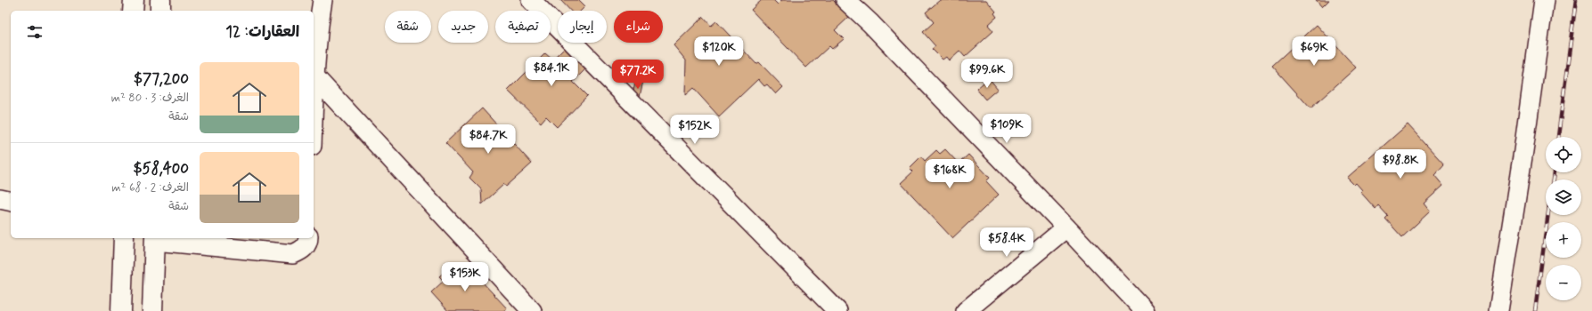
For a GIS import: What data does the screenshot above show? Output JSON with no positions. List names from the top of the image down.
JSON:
{
  "page": {
    "chip": [
      "شراء",
      "إيجار",
      "تصفية",
      "جديد",
      "شقة"
    ],
    "heading": "العقارات: 12",
    "price": [
      "$120K",
      "$69K",
      "$84.1K",
      "$99.6K",
      "$77.2K",
      "$109K",
      "$152K",
      "$84.7K",
      "$98.8K",
      "$168K",
      "$58.4K",
      "$153K"
    ],
    "list": [
      {
        "name": "$77,200",
        "note": "الغرف: 3 · 80 m² · شقة"
      },
      {
        "name": "$58,400",
        "note": "الغرف: 2 · 68 m² · شقة"
      }
    ],
    "map_buttons": ["+", "−"]
  }
}
